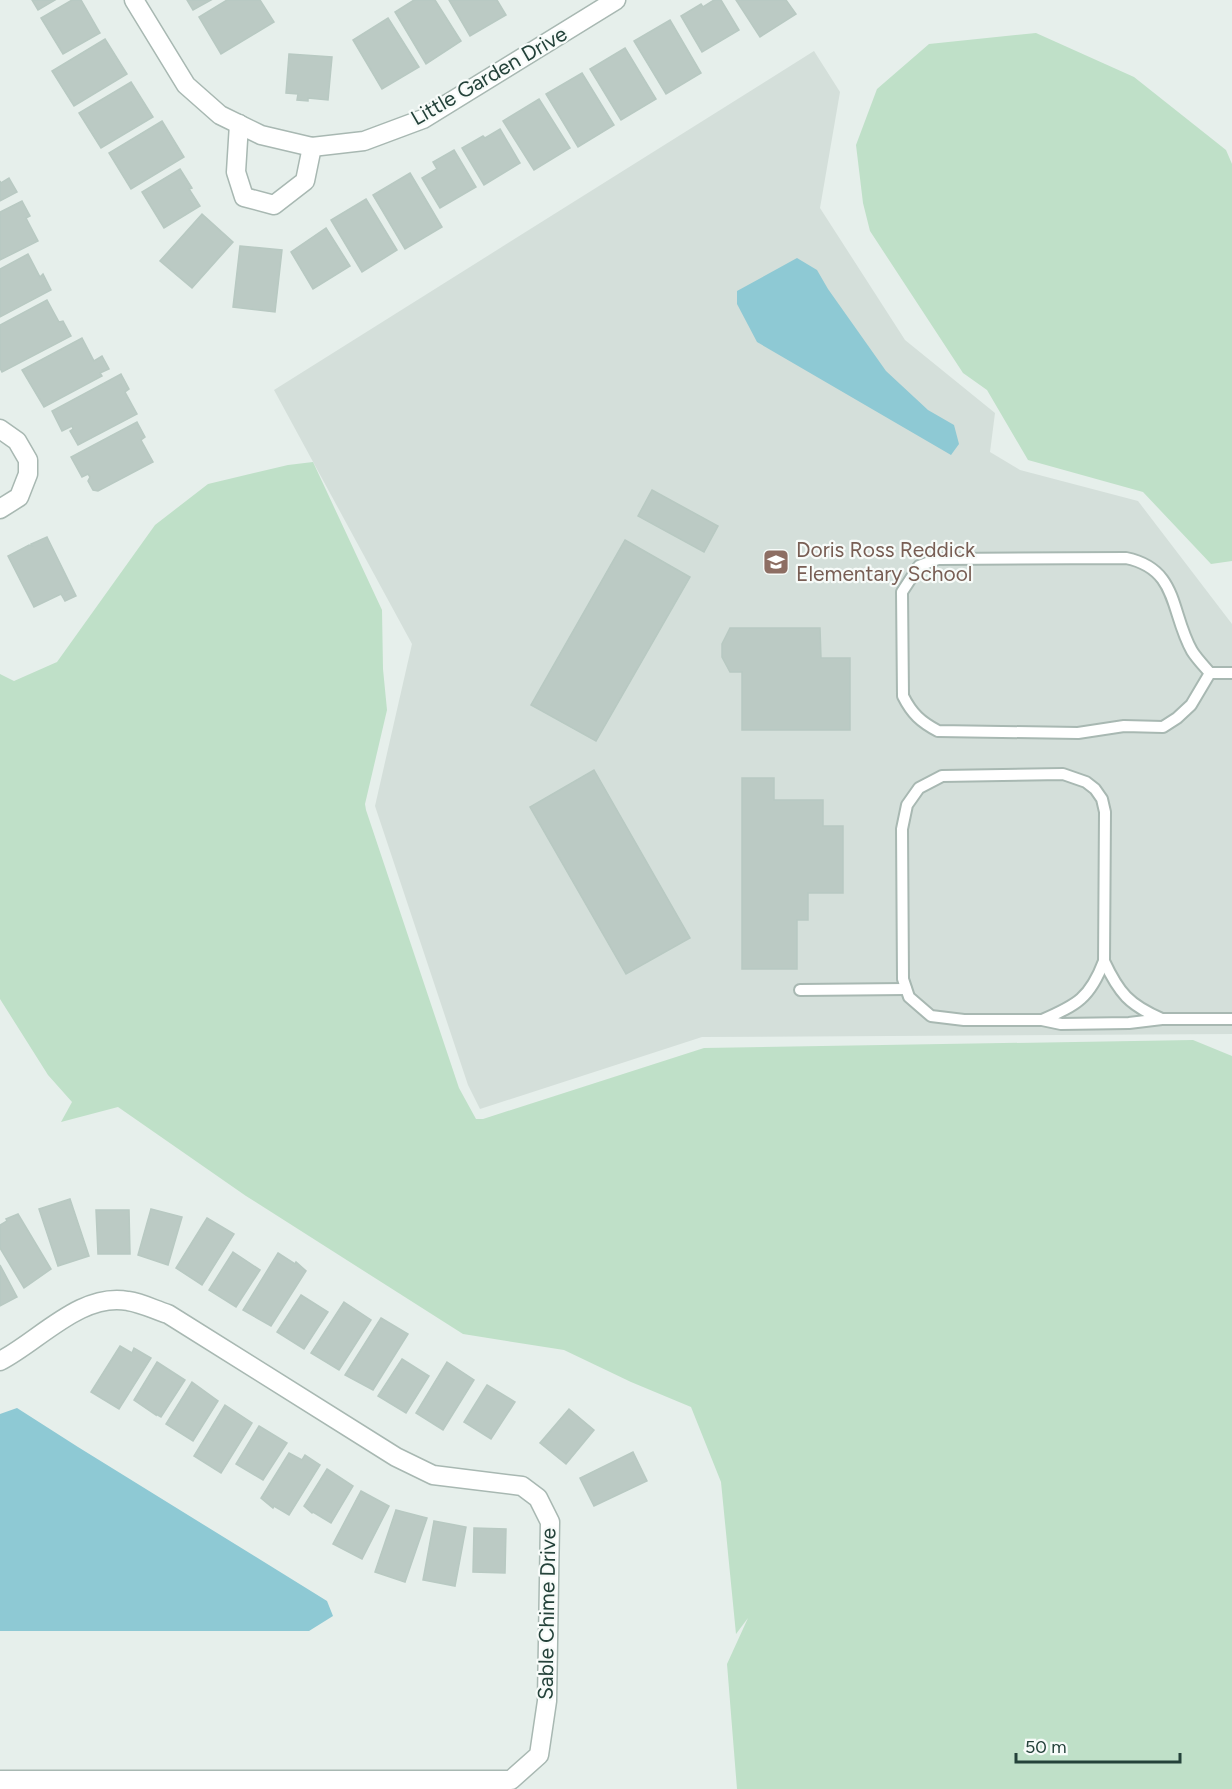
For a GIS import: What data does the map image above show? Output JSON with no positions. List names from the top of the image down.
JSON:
{
  "streets": {
    "street": ["Little Garden Drive", "Sable Chime Drive"]
  },
  "places": {
    "school or university": ["Doris Ross Reddick Elementary School"]
  },
  "scale_bar": "50 m"
}
